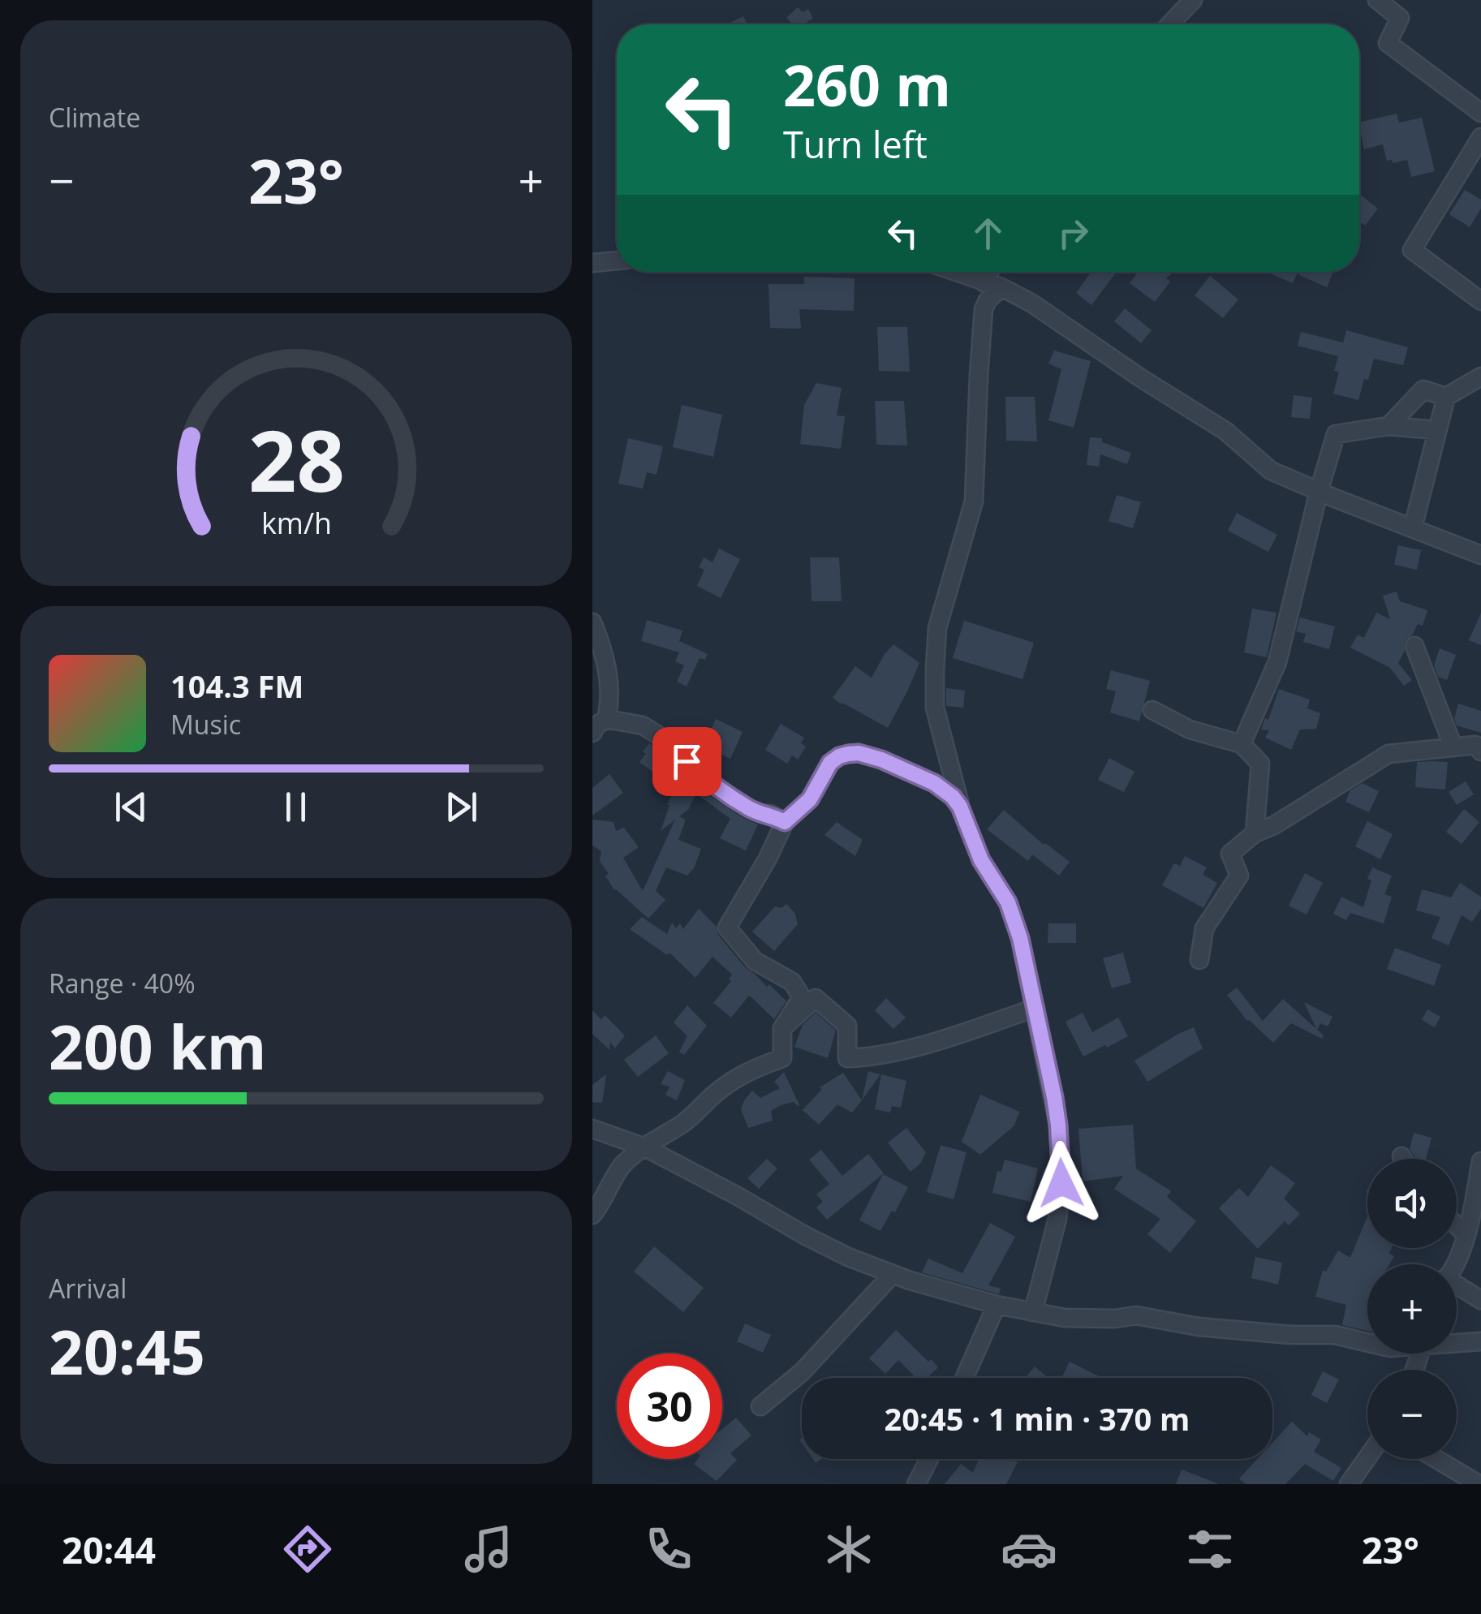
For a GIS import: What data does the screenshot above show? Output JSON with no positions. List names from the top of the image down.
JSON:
{
  "page": {
    "tile": [
      "Climate",
      ["Range · 40%", "200 km"],
      ["Arrival", "20:45"]
    ],
    "turn": ["260 m", "Turn left"],
    "heat": ["−", "23°", "+"],
    "song": ["104.3 FM", "Music"],
    "map_buttons": ["+", "−"],
    "limit": "30",
    "trip": "20:45 · 1 min · 370 m",
    "tabs": ["20:44", "23°"],
    "gauge": ["28", "km/h"]
  }
}
